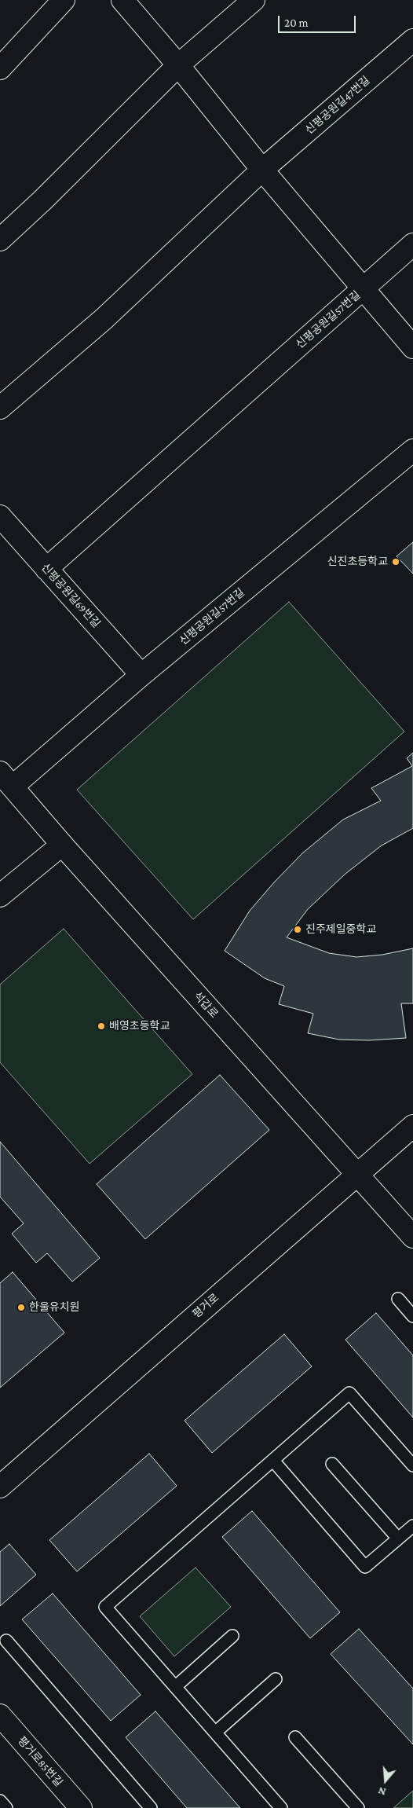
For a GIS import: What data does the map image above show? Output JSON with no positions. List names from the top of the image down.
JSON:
{
  "streets": {
    "street": [
      "신평공원길47번길",
      "신평공원길57번길",
      "신평공원길69번길",
      "석갑로",
      "평거로",
      "평거로85번길"
    ]
  },
  "crossings": [
    ["신평공원길47번길", "신평공원길57번길"],
    ["신평공원길57번길", "신평공원길69번길"],
    ["신평공원길57번길", "석갑로"],
    ["석갑로", "평거로"]
  ],
  "places": [
    "신진초등학교",
    "진주제일중학교",
    "배영초등학교",
    "한울유치원"
  ],
  "scale_bar": "20 m",
  "north": "bottom"
}
